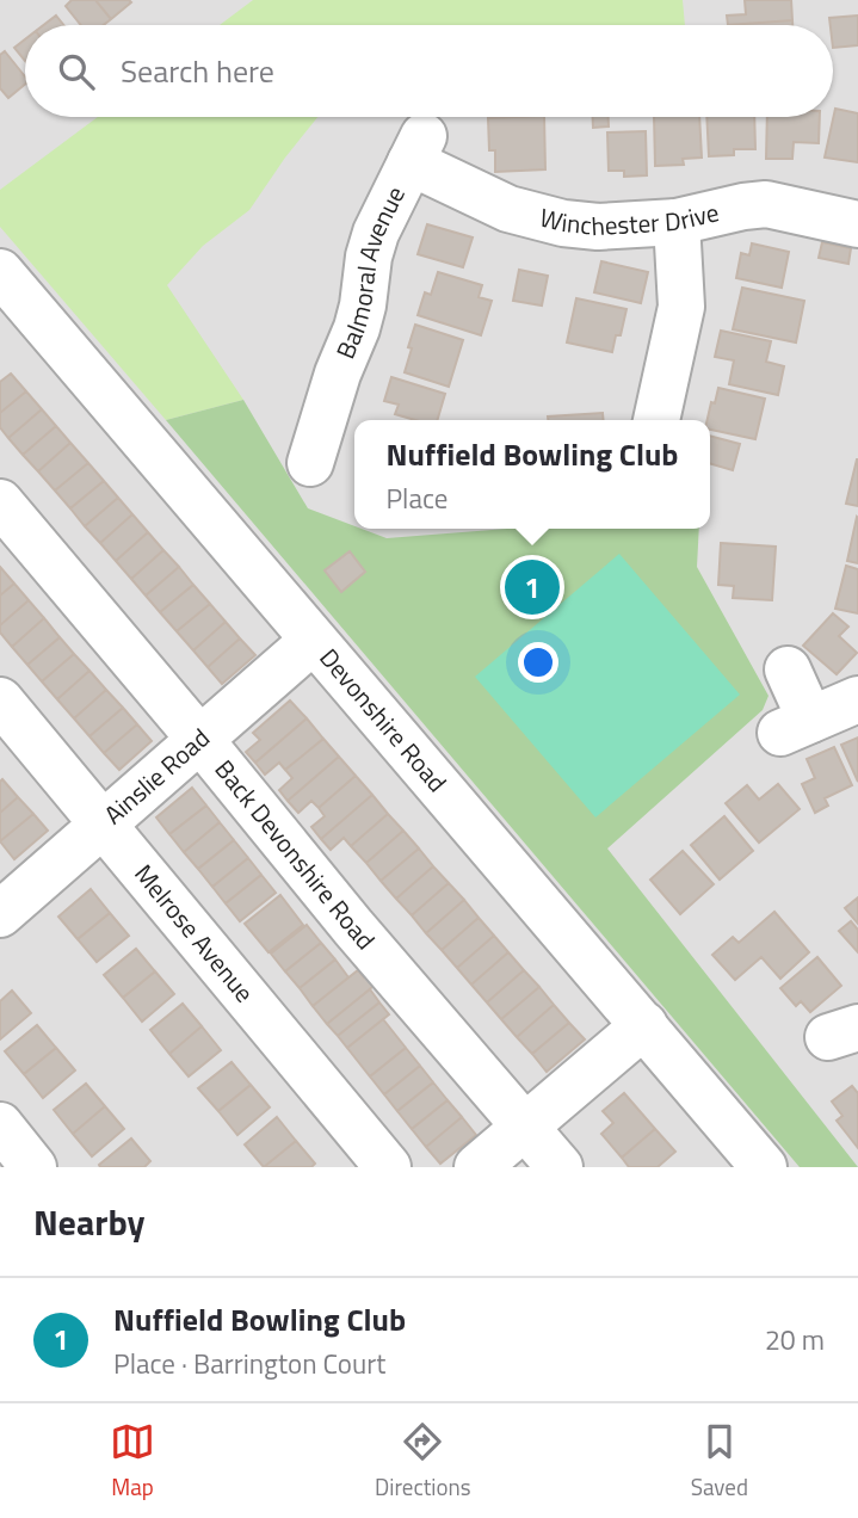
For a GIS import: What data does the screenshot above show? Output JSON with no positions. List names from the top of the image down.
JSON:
{
  "streets": {
    "street": [
      "Winchester Drive",
      "Balmoral Avenue",
      "Devonshire Road",
      "Ainslie Road",
      "Back Devonshire Road",
      "Melrose Avenue"
    ]
  },
  "crossings": [
    ["Winchester Drive", "Balmoral Avenue"],
    ["Devonshire Road", "Ainslie Road"],
    ["Ainslie Road", "Back Devonshire Road"],
    ["Ainslie Road", "Melrose Avenue"]
  ],
  "page": {
    "search": "Search here",
    "popup": ["Nuffield Bowling Club", "Place"],
    "pins": "1",
    "heading": "Nearby",
    "list": [
      {
        "mark": "1",
        "name": "Nuffield Bowling Club",
        "note": "Place · Barrington Court",
        "value": "20 m"
      }
    ],
    "nav": ["Map", "Directions", "Saved"]
  }
}
